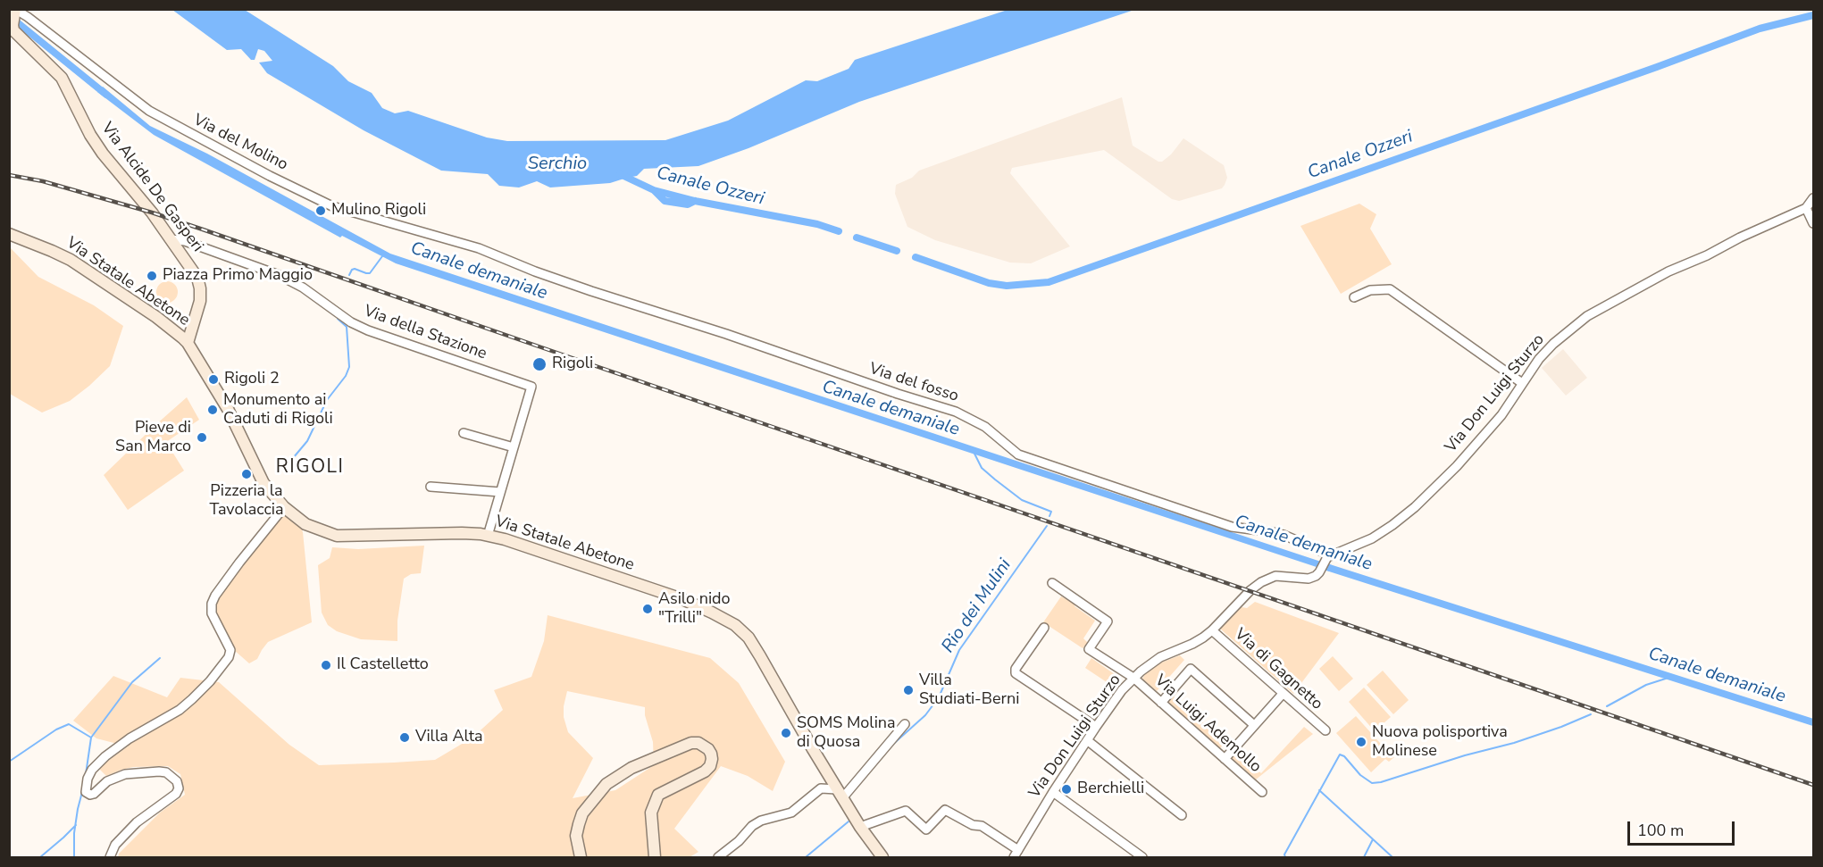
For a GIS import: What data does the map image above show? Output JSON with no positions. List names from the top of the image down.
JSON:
{
  "streets": {
    "main road": ["Via Alcide De Gasperi", "Via Statale Abetone"],
    "street": [
      "Via del Molino",
      "Via della Stazione",
      "Via del fosso",
      "Via Don Luigi Sturzo",
      "Via di Gagnetto",
      "Via Luigi Ademollo"
    ]
  },
  "crossings": [
    ["Via del Molino", "Via Alcide De Gasperi"],
    ["Via del Molino", "Via del fosso"],
    ["Via Alcide De Gasperi", "Via Statale Abetone"],
    ["Via Alcide De Gasperi", "Via della Stazione"],
    ["Via Statale Abetone", "Via della Stazione"],
    ["Via del fosso", "Via Don Luigi Sturzo"],
    ["Via Don Luigi Sturzo", "Via di Gagnetto"],
    ["Via Don Luigi Sturzo", "Via Luigi Ademollo"]
  ],
  "districts": ["RIGOLI"],
  "water": [
    "Canale Ozzeri",
    "Serchio",
    "Canale demaniale",
    "Rio dei Mulini"
  ],
  "places": [
    "Mulino Rigoli",
    "Piazza Primo Maggio",
    "Rigoli",
    "Rigoli 2",
    "Monumento ai Caduti di Rigoli",
    "Pieve di San Marco",
    "Pizzeria la Tavolaccia",
    "Asilo nido \"Trilli\"",
    "Il Castelletto",
    "Villa Studiati-Berni",
    "SOMS Molina di Quosa",
    "Villa Alta",
    "Nuova polisportiva Molinese",
    "Berchielli"
  ],
  "scale_bar": "100 m"
}
